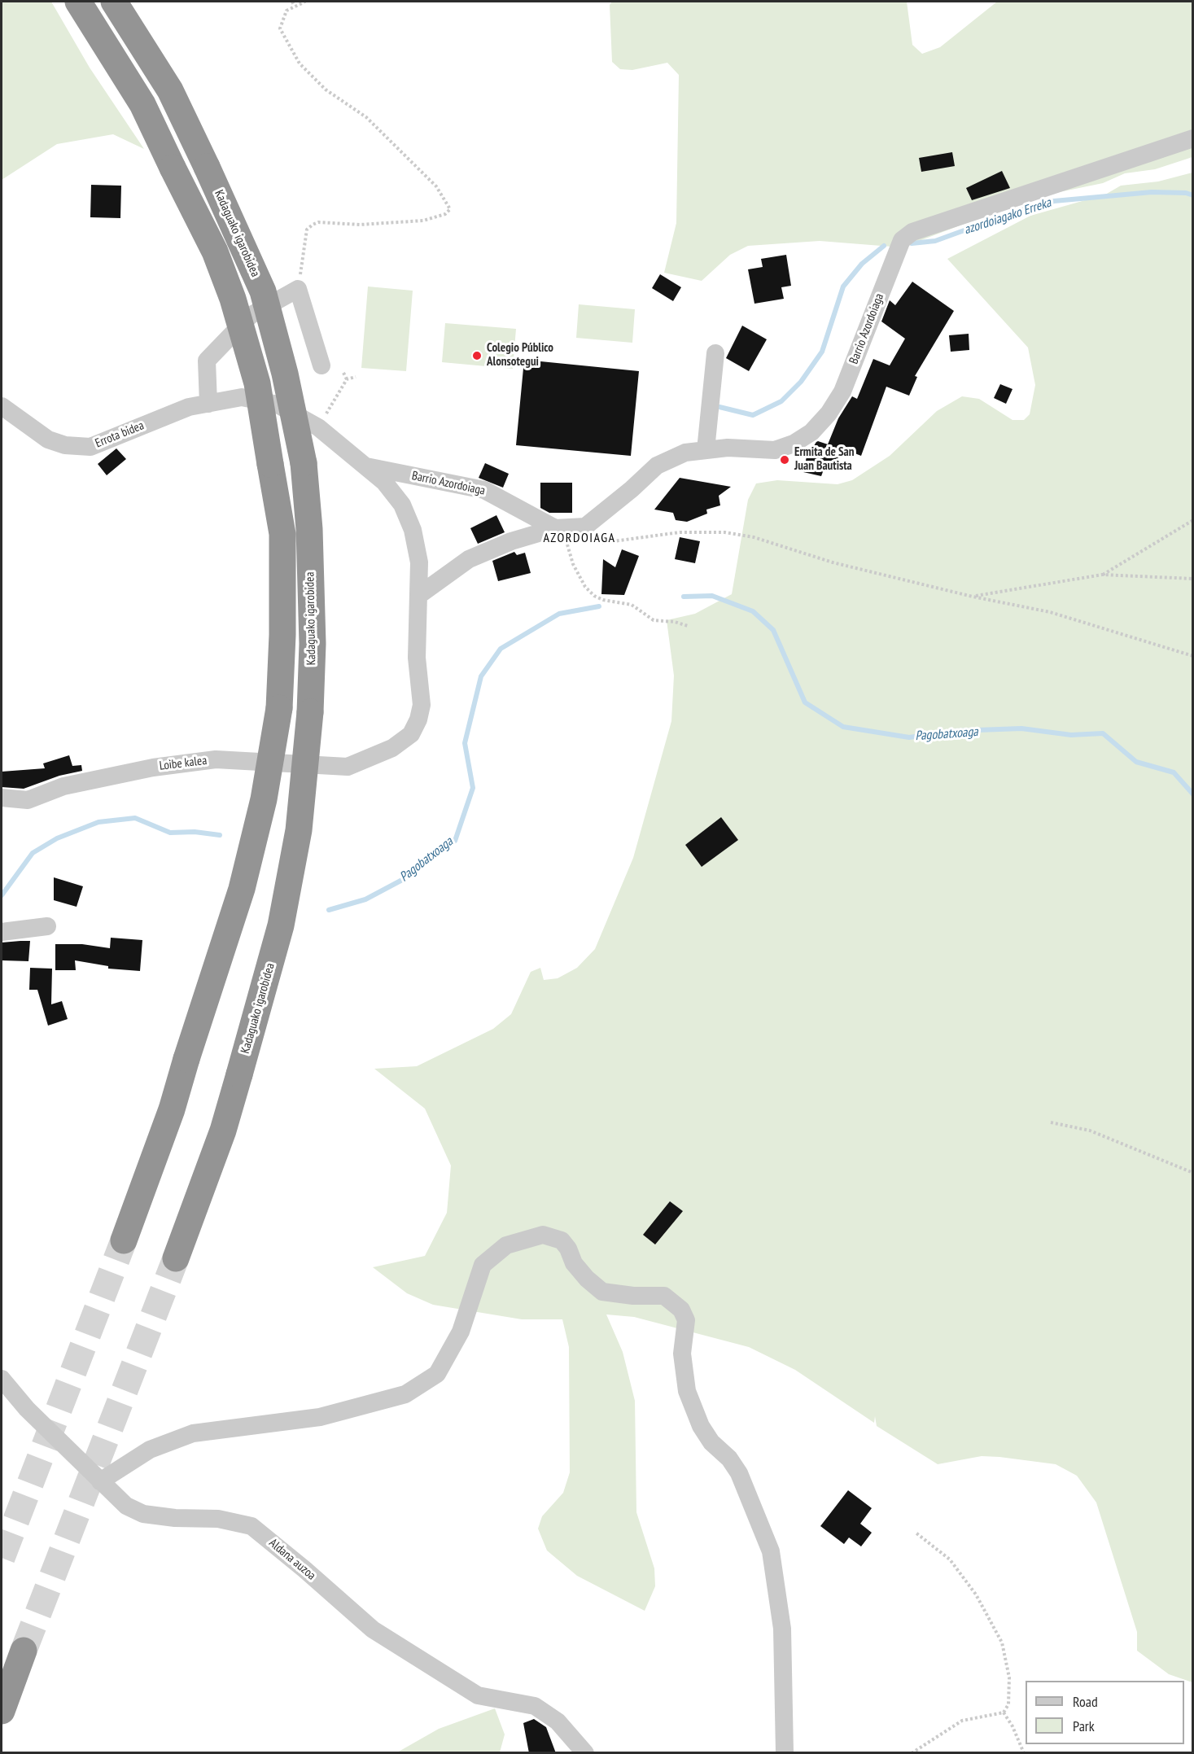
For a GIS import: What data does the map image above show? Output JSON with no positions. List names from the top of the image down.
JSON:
{
  "streets": {
    "highway": ["Kadaguako igarobidea"],
    "street": [
      "Barrio Azordoiaga",
      "Errota bidea",
      "Loibe kalea",
      "Aldana auzoa"
    ]
  },
  "crossings": [
    ["Barrio Azordoiaga", "Errota bidea"],
    ["Barrio Azordoiaga", "Loibe kalea"]
  ],
  "districts": ["AZORDOIAGA"],
  "water": ["azordoiagako Erreka", "Pagobatxoaga"],
  "places": ["Colegio Público Alonsotegui", "Ermita de San Juan Bautista"],
  "legend": ["Road", "Park"]
}
